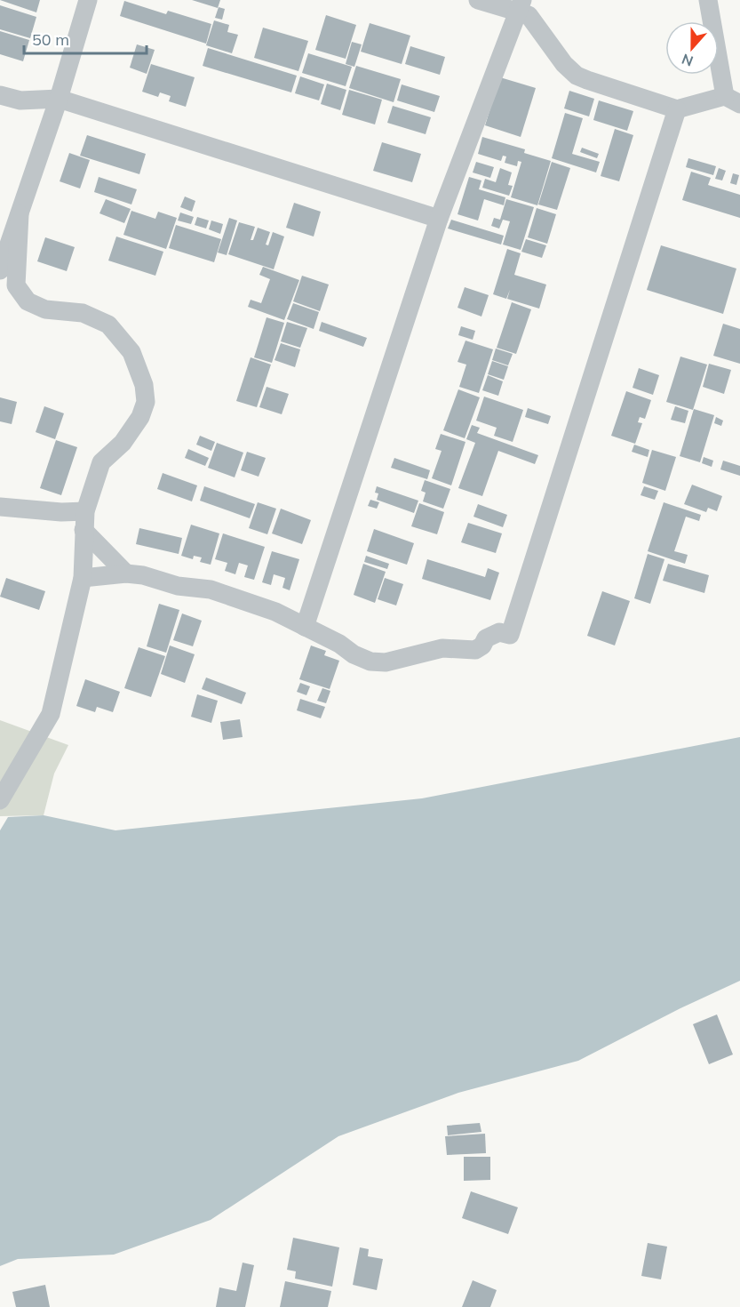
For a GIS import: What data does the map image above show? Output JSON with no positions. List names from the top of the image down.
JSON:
{
  "scale_bar": "50 m",
  "north": "bottom"
}
